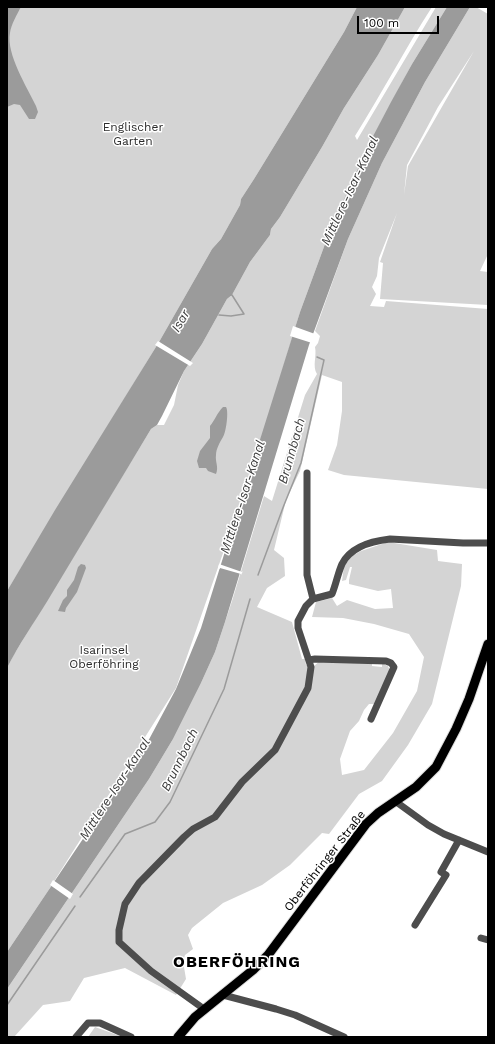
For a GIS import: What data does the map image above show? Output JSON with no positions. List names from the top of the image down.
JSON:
{
  "streets": {
    "main road": ["Oberföhringer Straße"]
  },
  "districts": ["OBERFÖHRING"],
  "water": ["Mittlere-Isar-Kanal", "Isar", "Brunnbach"],
  "parks": ["Englischer Garten", "Isarinsel Oberföhring"],
  "scale_bar": "100 m"
}
